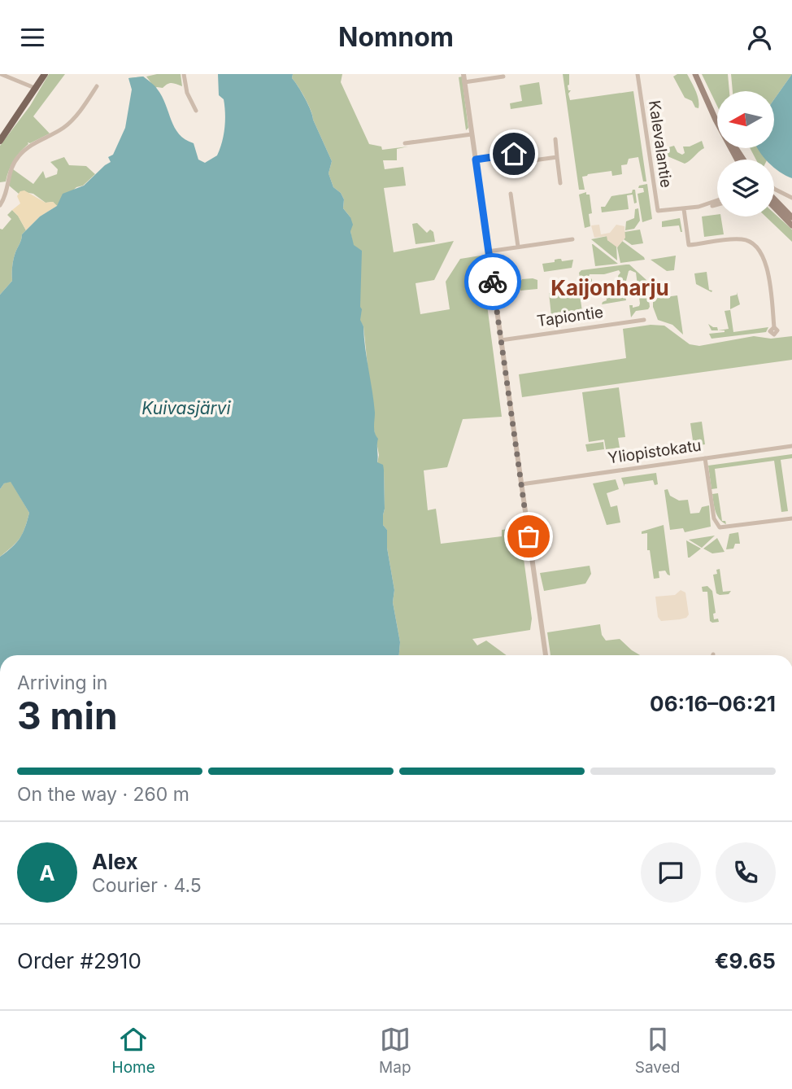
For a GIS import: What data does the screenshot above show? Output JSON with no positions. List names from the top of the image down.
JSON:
{
  "streets": {
    "street": ["Kalevalantie", "Tapiontie", "Yliopistokatu"]
  },
  "districts": ["Kaijonharju"],
  "water": ["Kuivasjärvi"],
  "north": "left",
  "page": {
    "header": "Nomnom",
    "heading": ["3 min", "Arriving in", "06:16–06:21"],
    "panel": [
      "Alex",
      "Courier · 4.5",
      "Order #2910",
      "€9.65"
    ],
    "bar": "On the way · 260 m",
    "round": "A",
    "tabs": ["Home", "Map", "Saved"]
  }
}
